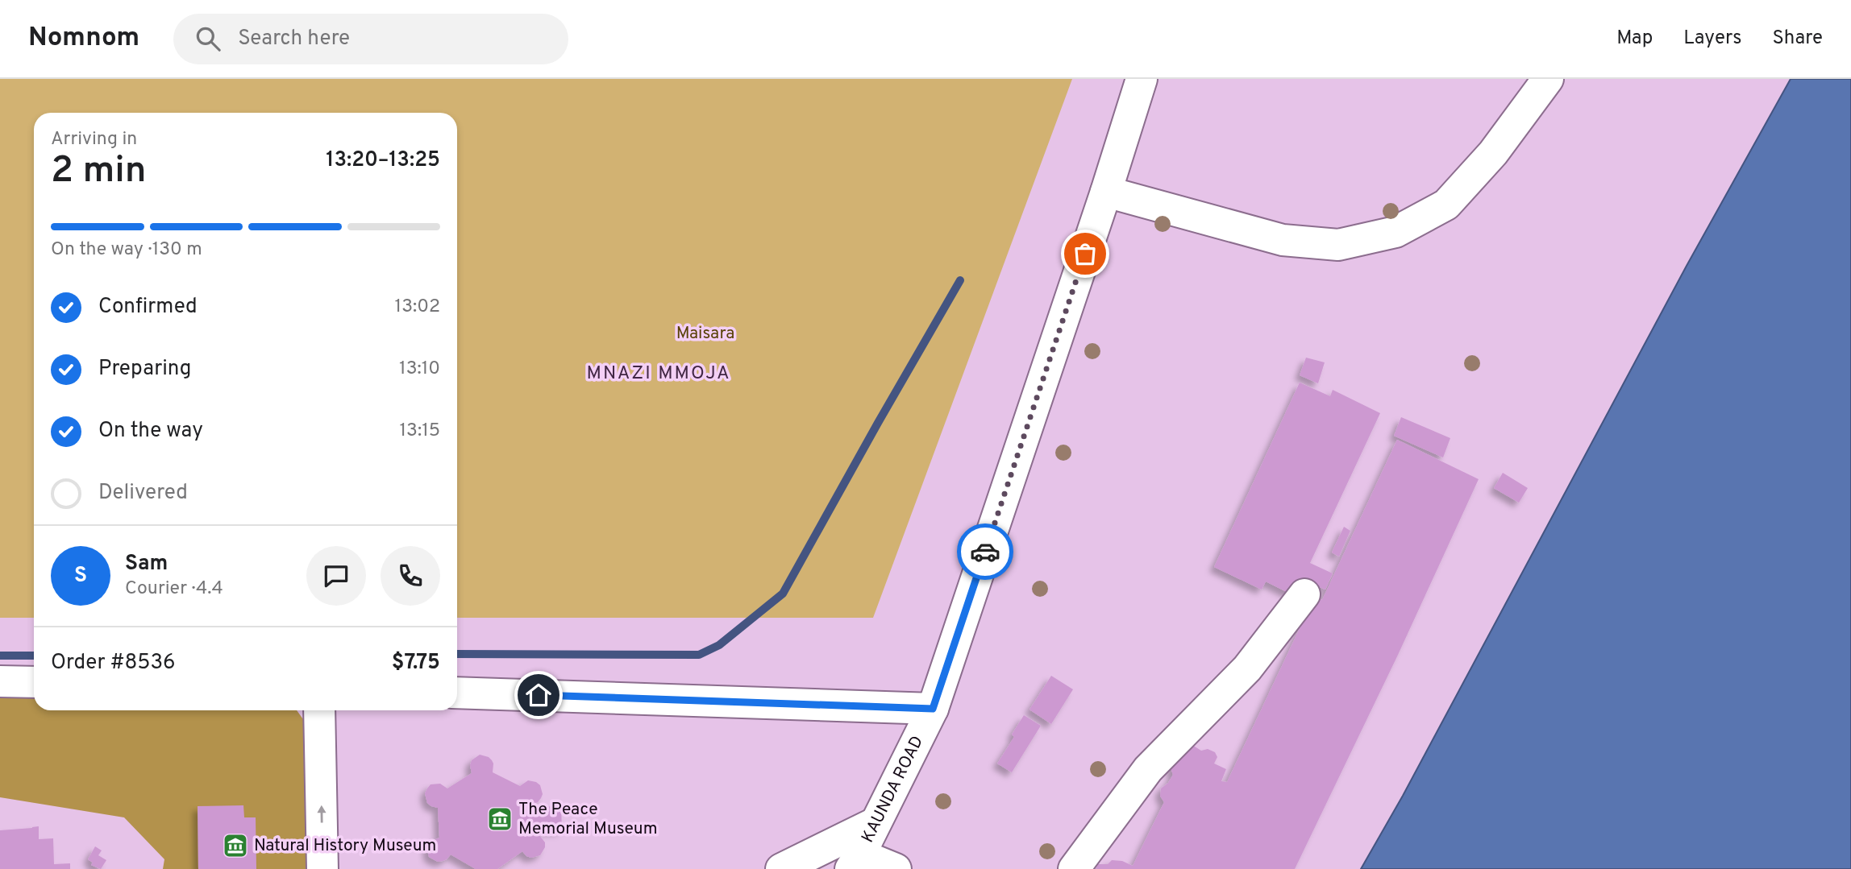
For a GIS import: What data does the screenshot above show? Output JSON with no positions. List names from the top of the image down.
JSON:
{
  "streets": {
    "main road": ["KAUNDA ROAD"]
  },
  "districts": ["MNAZI MMOJA"],
  "parks": ["Maisara"],
  "places": {
    "museum": ["The Peace Memorial Museum", "Natural History Museum"]
  },
  "page": {
    "header": "Nomnom",
    "search": "Search here",
    "nav": ["Map", "Layers", "Share"],
    "heading": ["2 min", "Arriving in", "13:20–13:25"],
    "panel": [
      "Sam",
      "Courier · 4.4",
      "Order #8536",
      "$7.75"
    ],
    "bar": "On the way · 130 m",
    "list": [
      ["Confirmed", "13:02"],
      ["Preparing", "13:10"],
      ["On the way", "13:15"],
      "Delivered"
    ],
    "round": "S"
  }
}
